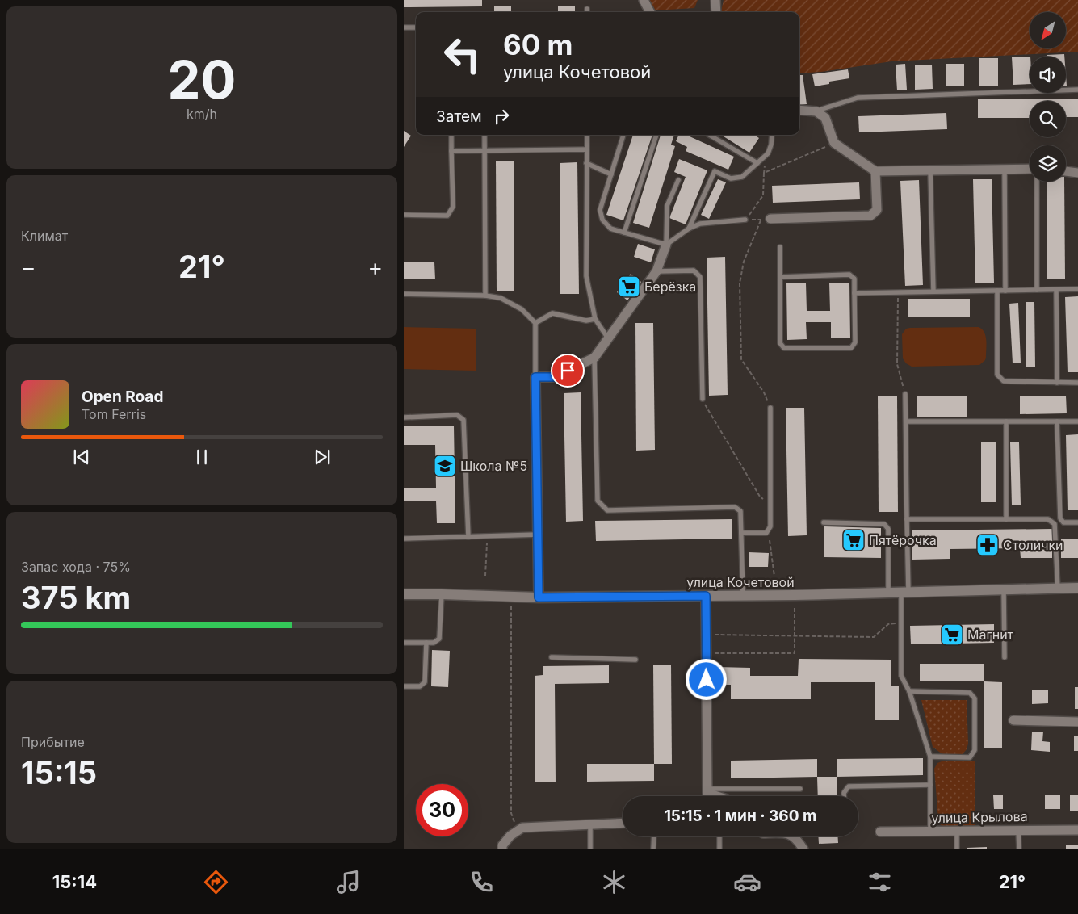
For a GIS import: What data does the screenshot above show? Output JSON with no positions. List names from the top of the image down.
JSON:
{
  "streets": {
    "main road": ["улица Кочетовой"],
    "street": ["улица Крылова"]
  },
  "places": {
    "supermarket": ["Берёзка", "Пятёрочка", "Магнит"],
    "school or university": ["Школа №5"],
    "pharmacy": ["Столички"]
  },
  "north": "bottom left",
  "page": {
    "tile": [
      ["20", "km/h"],
      "Климат",
      ["Запас хода · 75%", "375 km"],
      ["Прибытие", "15:15"]
    ],
    "turn": ["60 m", "улица Кочетовой"],
    "then": "Затем",
    "heat": ["−", "21°", "+"],
    "song": ["Open Road", "Tom Ferris"],
    "limit": "30",
    "trip": "15:15 · 1 мин · 360 m",
    "tabs": ["15:14", "21°"]
  }
}
